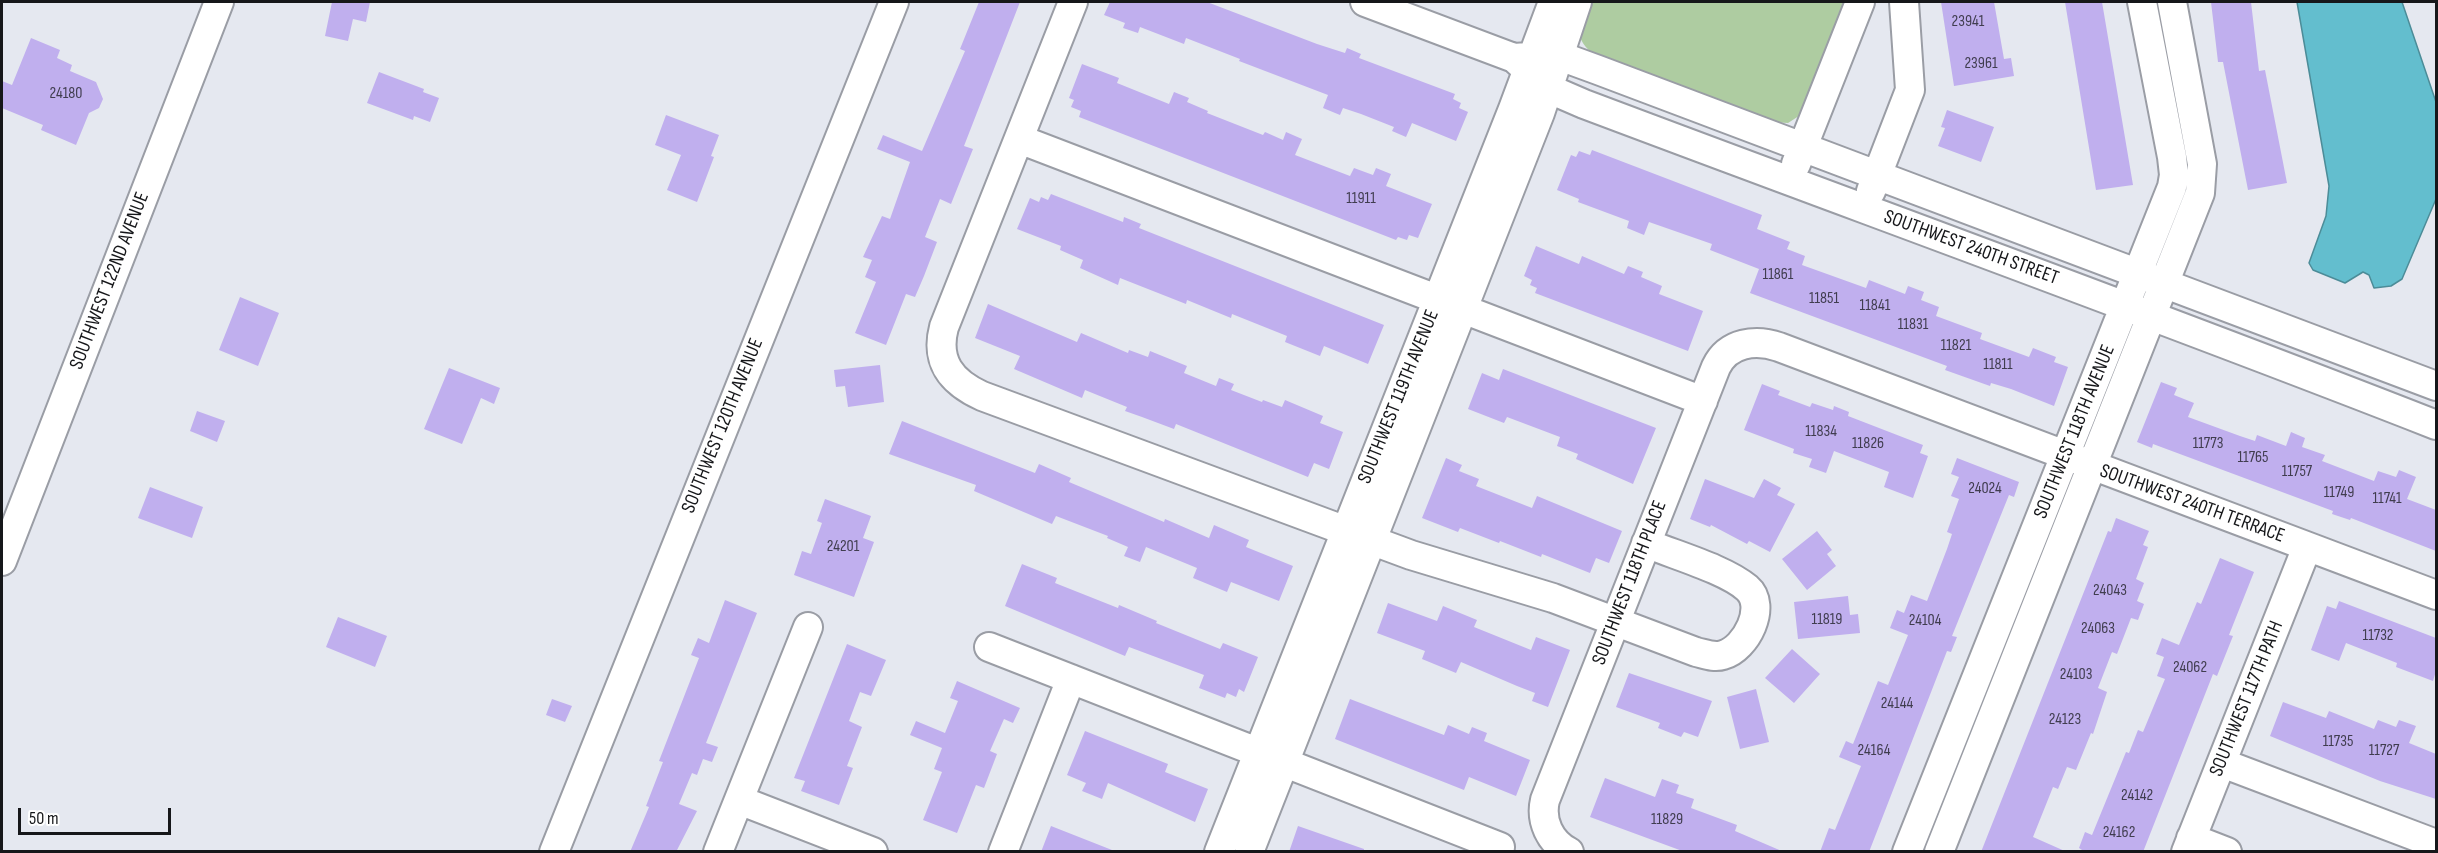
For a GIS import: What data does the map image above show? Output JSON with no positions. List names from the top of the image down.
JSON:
{
  "streets": {
    "street": [
      "SOUTHWEST 240TH STREET",
      "SOUTHWEST 122ND AVENUE",
      "SOUTHWEST 119TH AVENUE",
      "SOUTHWEST 120TH AVENUE",
      "SOUTHWEST 118TH AVENUE",
      "SOUTHWEST 240TH TERRACE",
      "SOUTHWEST 118TH PLACE",
      "SOUTHWEST 117TH PATH"
    ]
  },
  "crossings": [
    ["SOUTHWEST 240TH STREET", "SOUTHWEST 119TH AVENUE"],
    ["SOUTHWEST 240TH STREET", "SOUTHWEST 118TH AVENUE"],
    ["SOUTHWEST 118TH AVENUE", "SOUTHWEST 240TH TERRACE"],
    ["SOUTHWEST 240TH TERRACE", "SOUTHWEST 118TH PLACE"],
    ["SOUTHWEST 240TH TERRACE", "SOUTHWEST 117TH PATH"]
  ],
  "house_numbers": [
    "23941",
    "23961",
    "24180",
    "11911",
    "11861",
    "11851",
    "11841",
    "11831",
    "11821",
    "11811",
    "11834",
    "11826",
    "11773",
    "11765",
    "11757",
    "24024",
    "11749",
    "11741",
    "24201",
    "24043",
    "11819",
    "24104",
    "24063",
    "11732",
    "24062",
    "24103",
    "24144",
    "24123",
    "11735",
    "24164",
    "11727",
    "24142",
    "11829",
    "24162"
  ],
  "scale_bar": "50 m"
}
